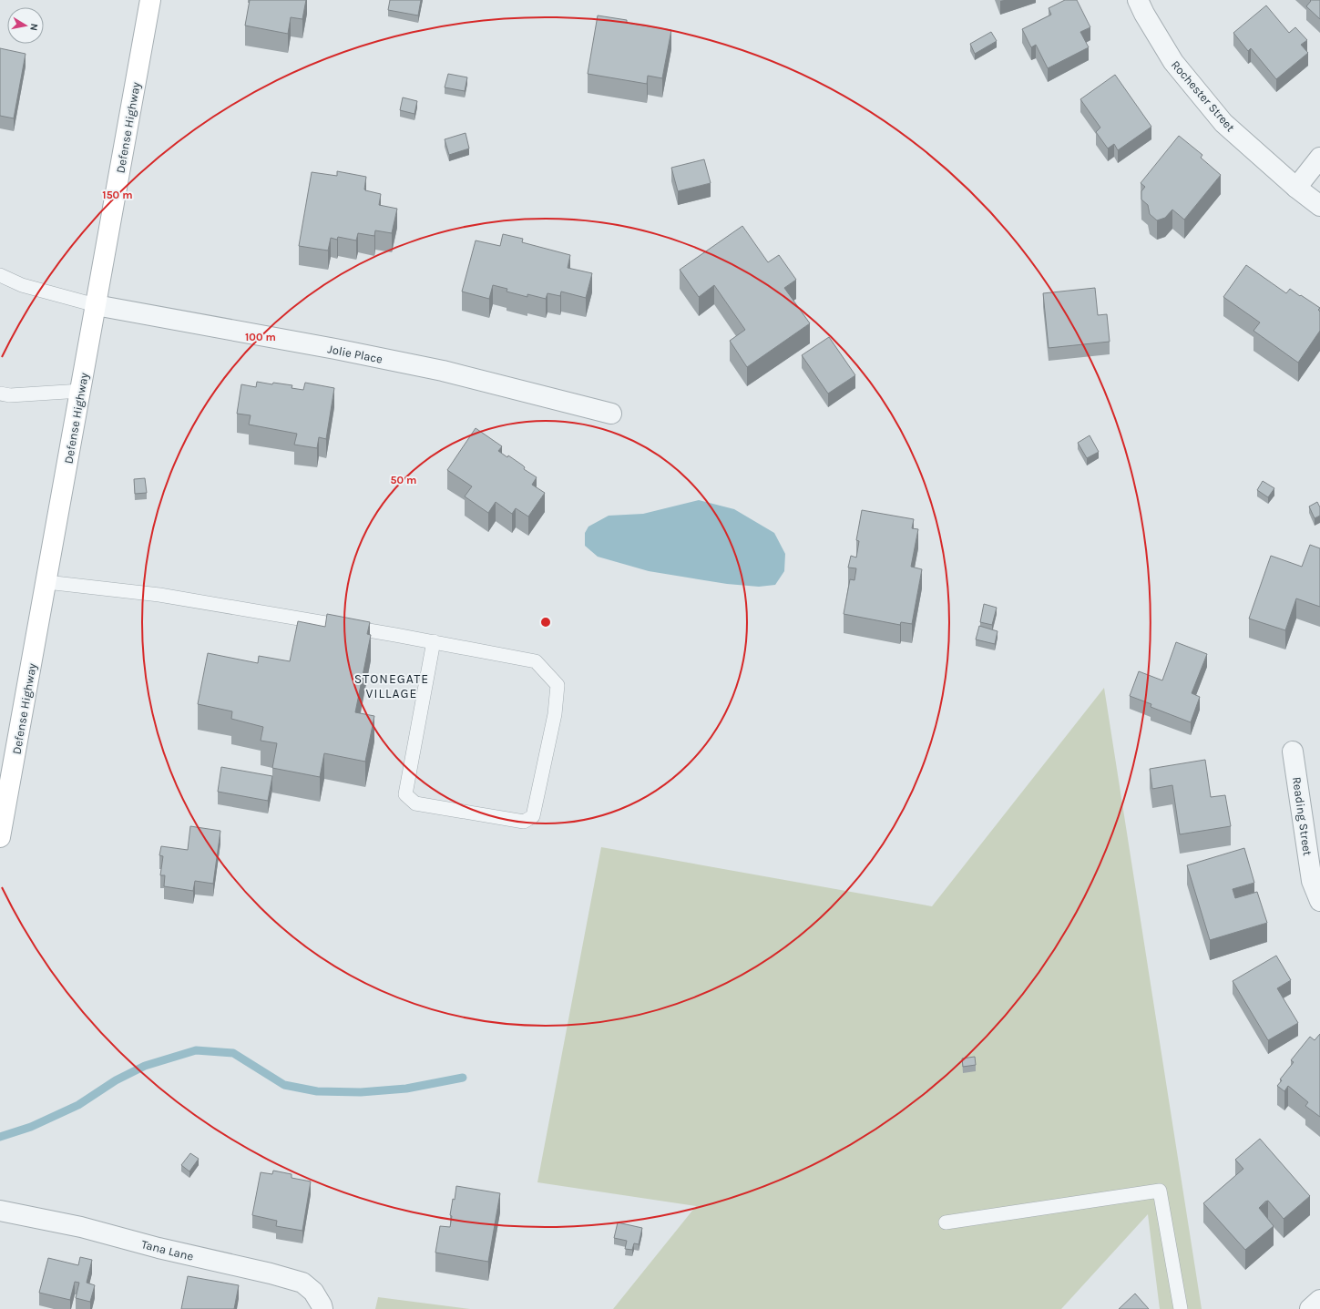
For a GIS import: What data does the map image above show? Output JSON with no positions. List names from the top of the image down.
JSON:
{
  "streets": {
    "main road": ["Defense Highway"],
    "street": [
      "Rochester Street",
      "Jolie Place",
      "Reading Street",
      "Tana Lane"
    ]
  },
  "crossings": [
    ["Defense Highway", "Jolie Place"]
  ],
  "districts": ["STONEGATE VILLAGE"],
  "north": "right",
  "rings": ["150 m", "100 m", "50 m"]
}
